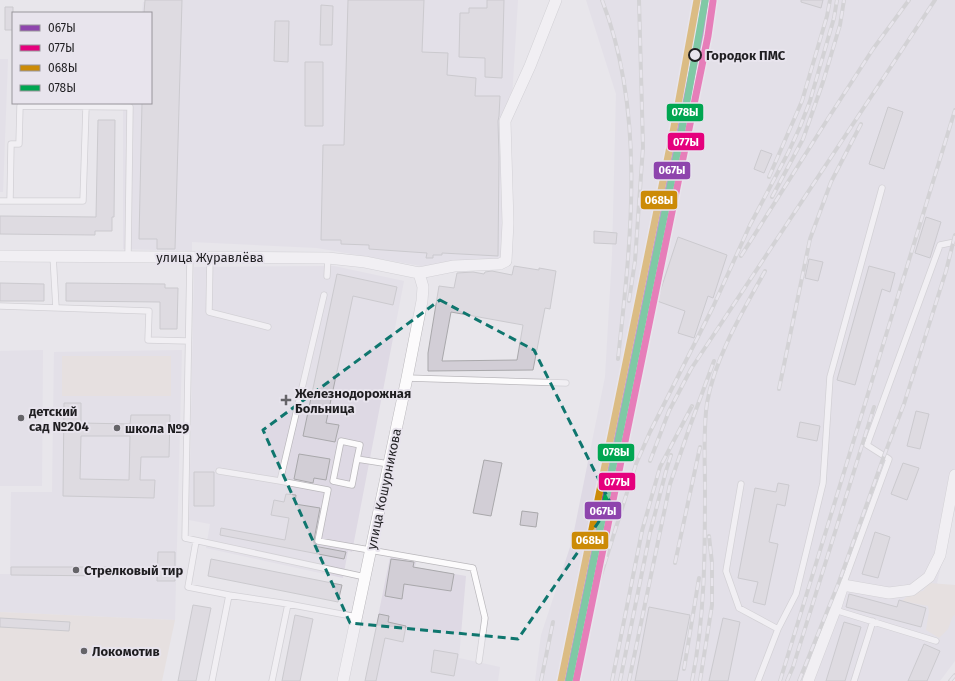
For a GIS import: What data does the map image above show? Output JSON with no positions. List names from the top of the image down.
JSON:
{
  "streets": {
    "street": ["улица Журавлёва", "улица Кошурникова"]
  },
  "crossings": [
    ["улица Журавлёва", "улица Кошурникова"]
  ],
  "places": {
    "other": [
      "Городок ПМС",
      "детский сад №204",
      "школа №9",
      "Стрелковый тир",
      "Локомотив"
    ],
    "health": ["Железнодорожная Больница"]
  },
  "lines": [
    "transit line 067Ы",
    "transit line 068Ы",
    "transit line 077Ы",
    "transit line 078Ы"
  ],
  "legend": [
    "067Ы",
    "077Ы",
    "068Ы",
    "078Ы"
  ]
}
